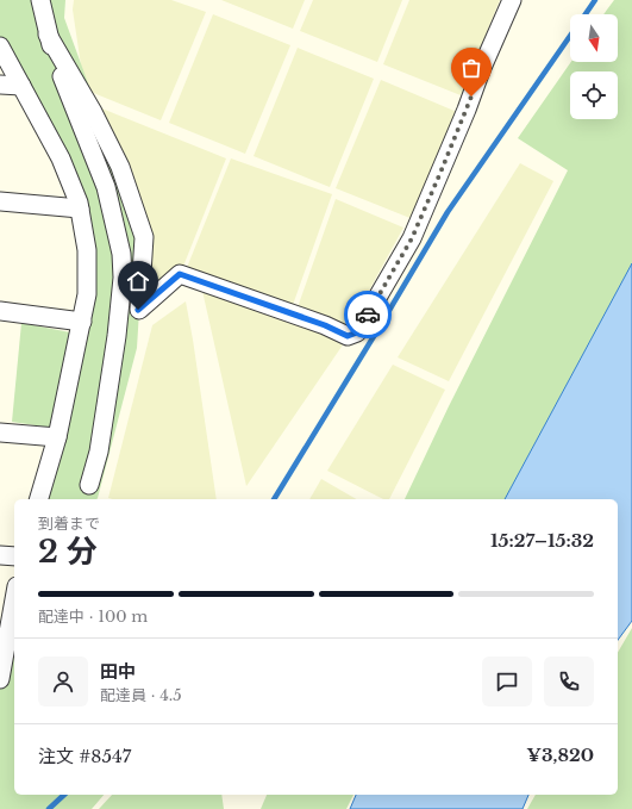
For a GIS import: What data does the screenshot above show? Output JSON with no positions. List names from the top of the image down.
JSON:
{
  "north": "bottom",
  "page": {
    "heading": ["2 分", "到着まで", "15:27–15:32"],
    "panel": [
      "田中",
      "配達員 · 4.5",
      "注文 #8547",
      "¥3,820"
    ],
    "bar": "配達中 · 100 m"
  }
}
